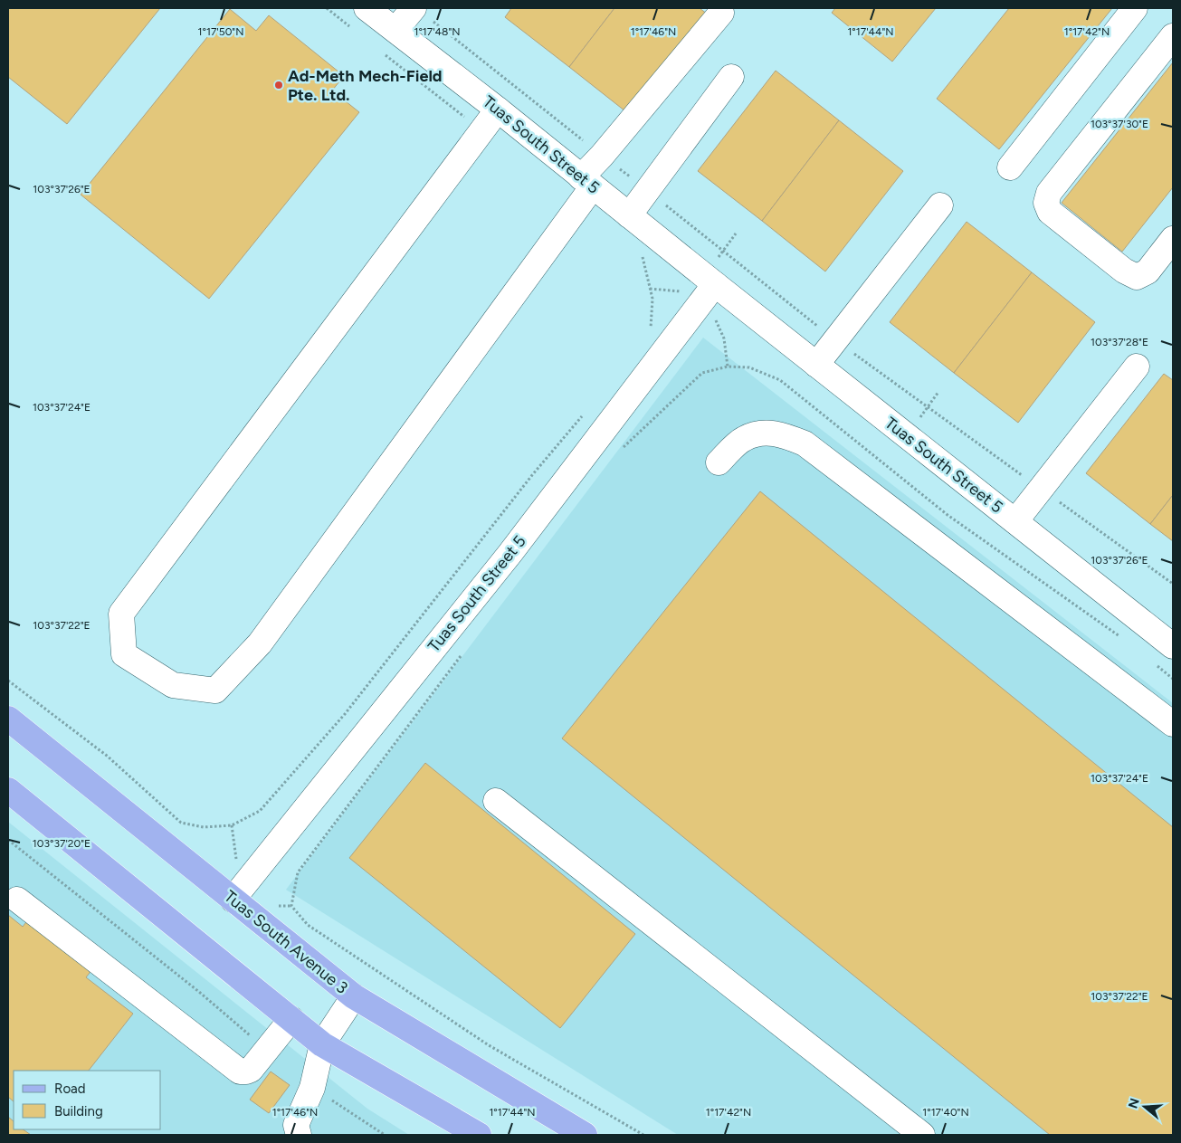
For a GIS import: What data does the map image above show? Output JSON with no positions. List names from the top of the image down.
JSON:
{
  "streets": {
    "main road": ["Tuas South Avenue 3"],
    "street": ["Tuas South Street 5"]
  },
  "crossings": [
    ["Tuas South Street 5", "Tuas South Avenue 3"]
  ],
  "places": ["Ad-Meth Mech-Field Pte. Ltd."],
  "legend": ["Road", "Building"],
  "north": "left",
  "coordinates": [
    "1°17'50\"N",
    "1°17'48\"N",
    "1°17'46\"N",
    "1°17'44\"N",
    "1°17'42\"N",
    "103°37'30\"E",
    "103°37'26\"E",
    "103°37'28\"E",
    "103°37'24\"E",
    "103°37'22\"E",
    "103°37'20\"E",
    "1°17'40\"N"
  ]
}
